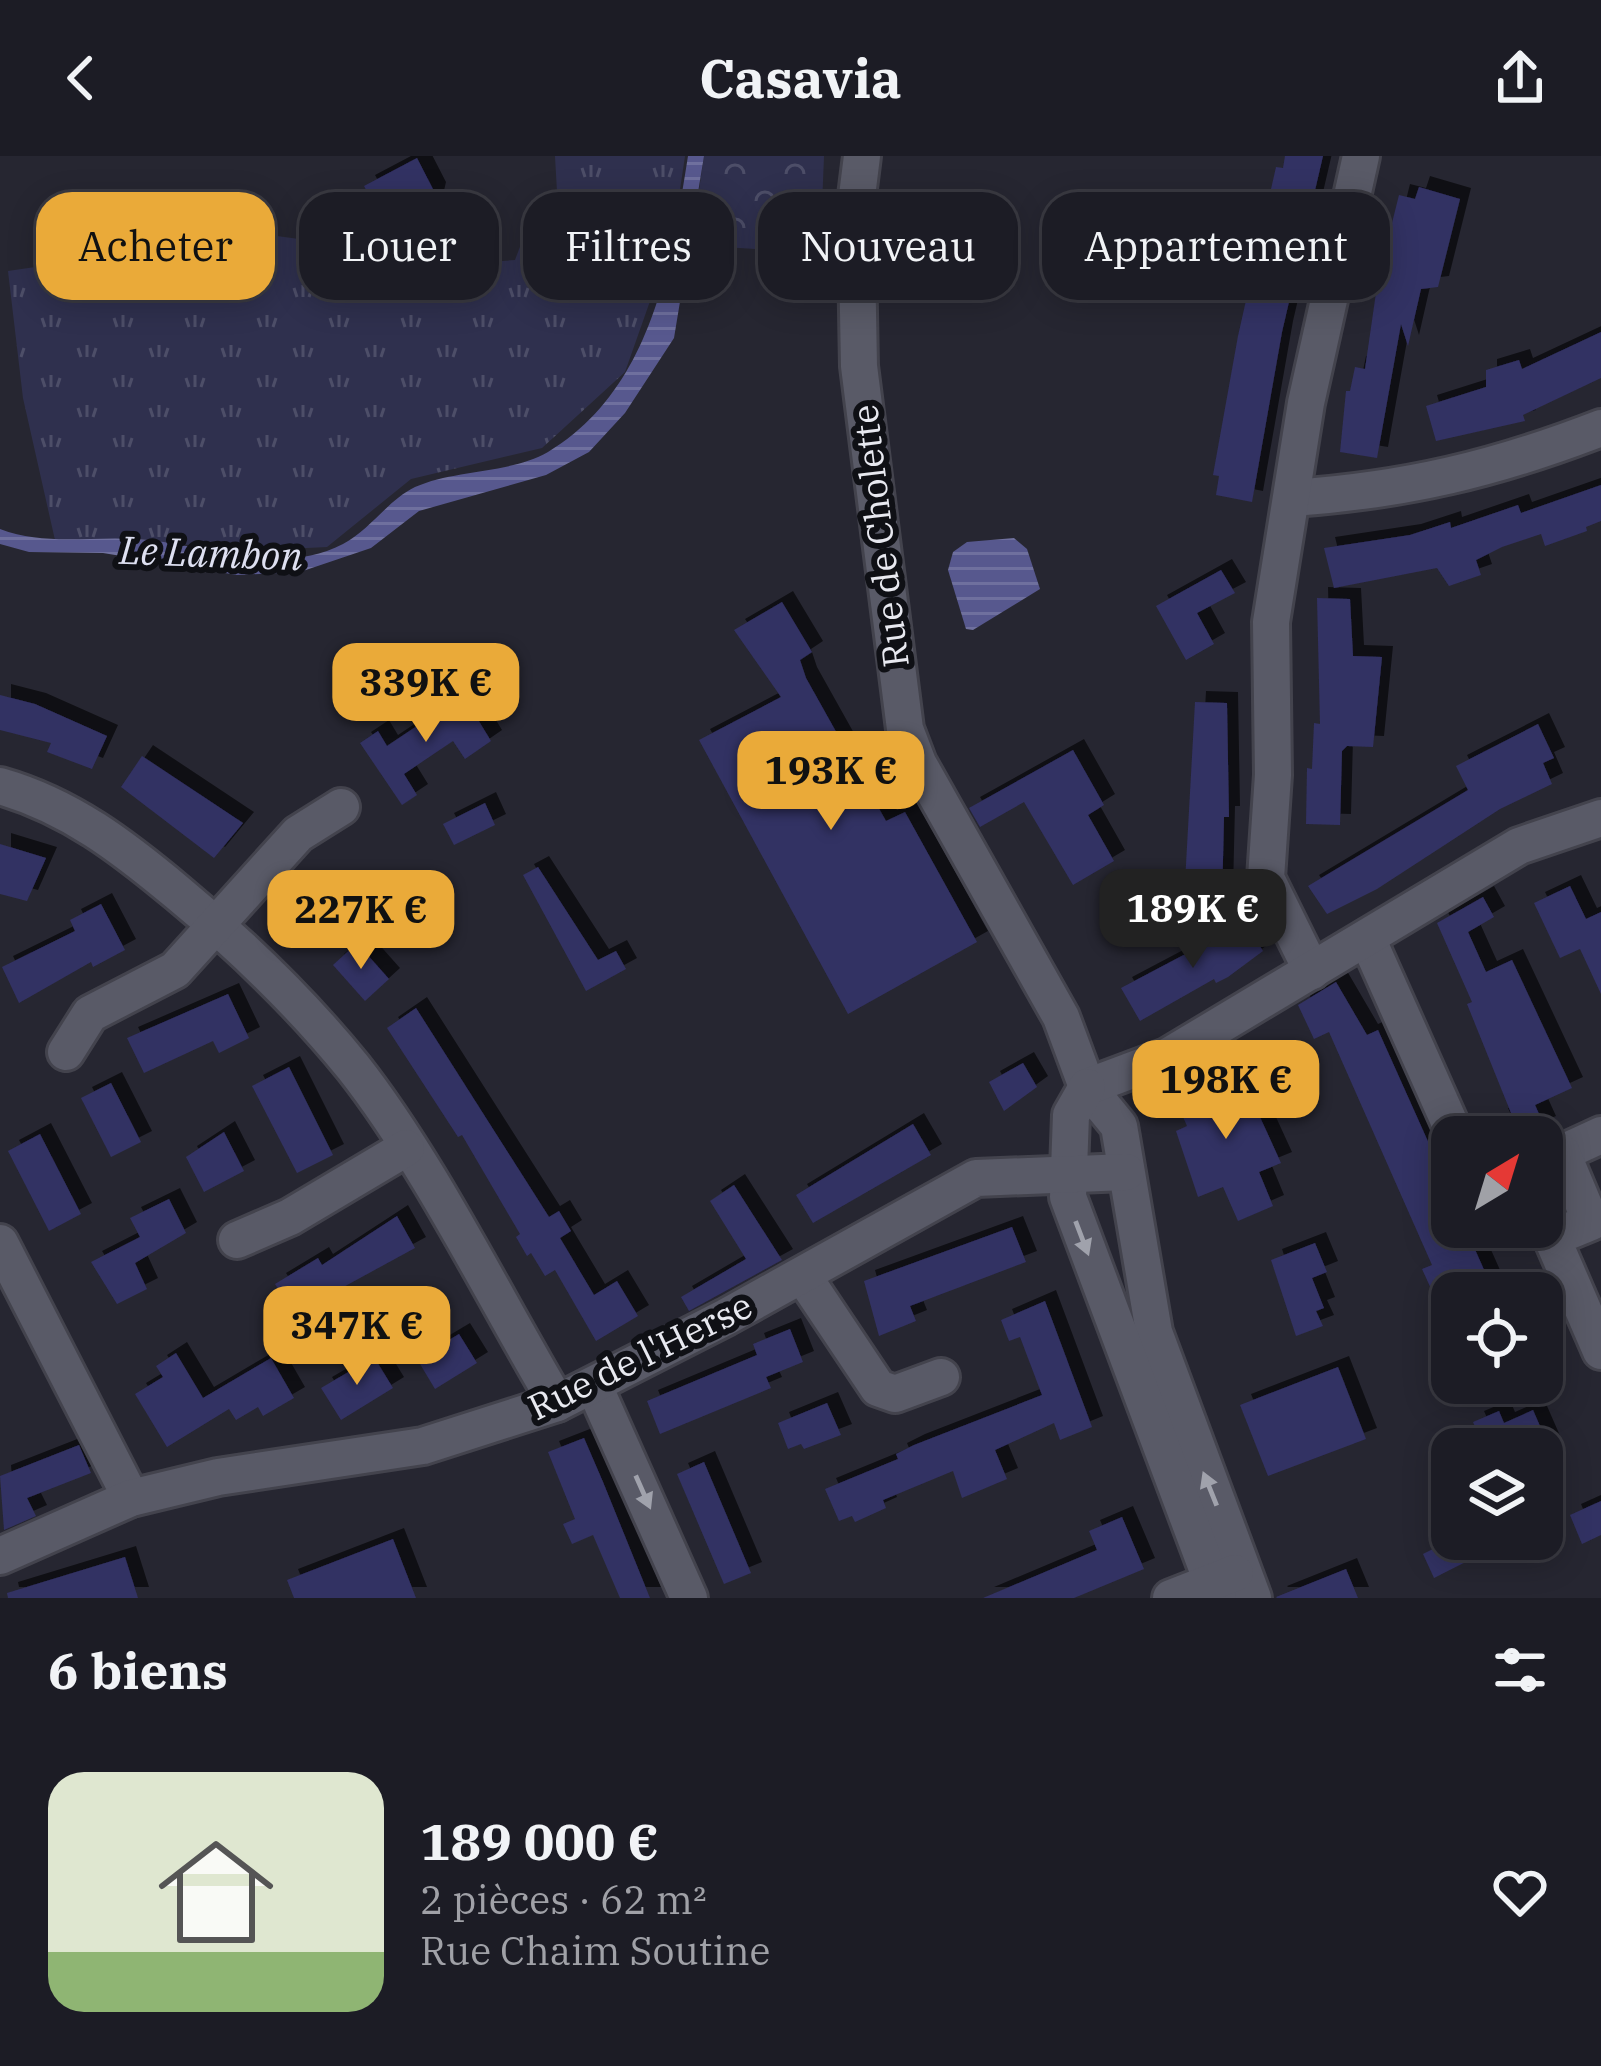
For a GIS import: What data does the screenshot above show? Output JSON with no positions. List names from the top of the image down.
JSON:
{
  "streets": {
    "street": ["Rue de Cholette", "Rue de l'Herse"]
  },
  "crossings": [
    ["Rue de Cholette", "Rue de l'Herse"]
  ],
  "water": ["Le Lambon"],
  "north": "top right",
  "page": {
    "header": "Casavia",
    "chip": [
      "Acheter",
      "Louer",
      "Filtres",
      "Nouveau",
      "Appartement"
    ],
    "price": [
      "339K €",
      "193K €",
      "189K €",
      "227K €",
      "198K €",
      "347K €"
    ],
    "heading": "6 biens",
    "list": [
      {
        "name": "189 000 €",
        "note": "2 pièces · 62 m² · Rue Chaim Soutine"
      }
    ]
  }
}
